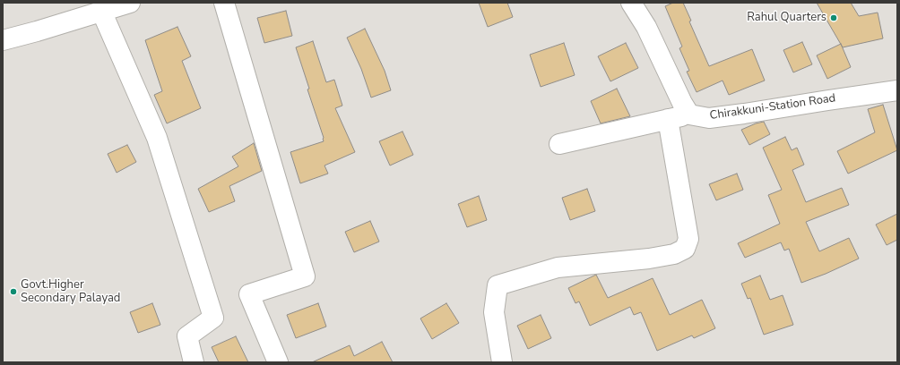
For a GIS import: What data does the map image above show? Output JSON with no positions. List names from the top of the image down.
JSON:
{
  "streets": {
    "street": ["Chirakkuni-Station Road"]
  },
  "places": ["Rahul Quarters", "Govt.Higher Secondary Palayad"]
}
